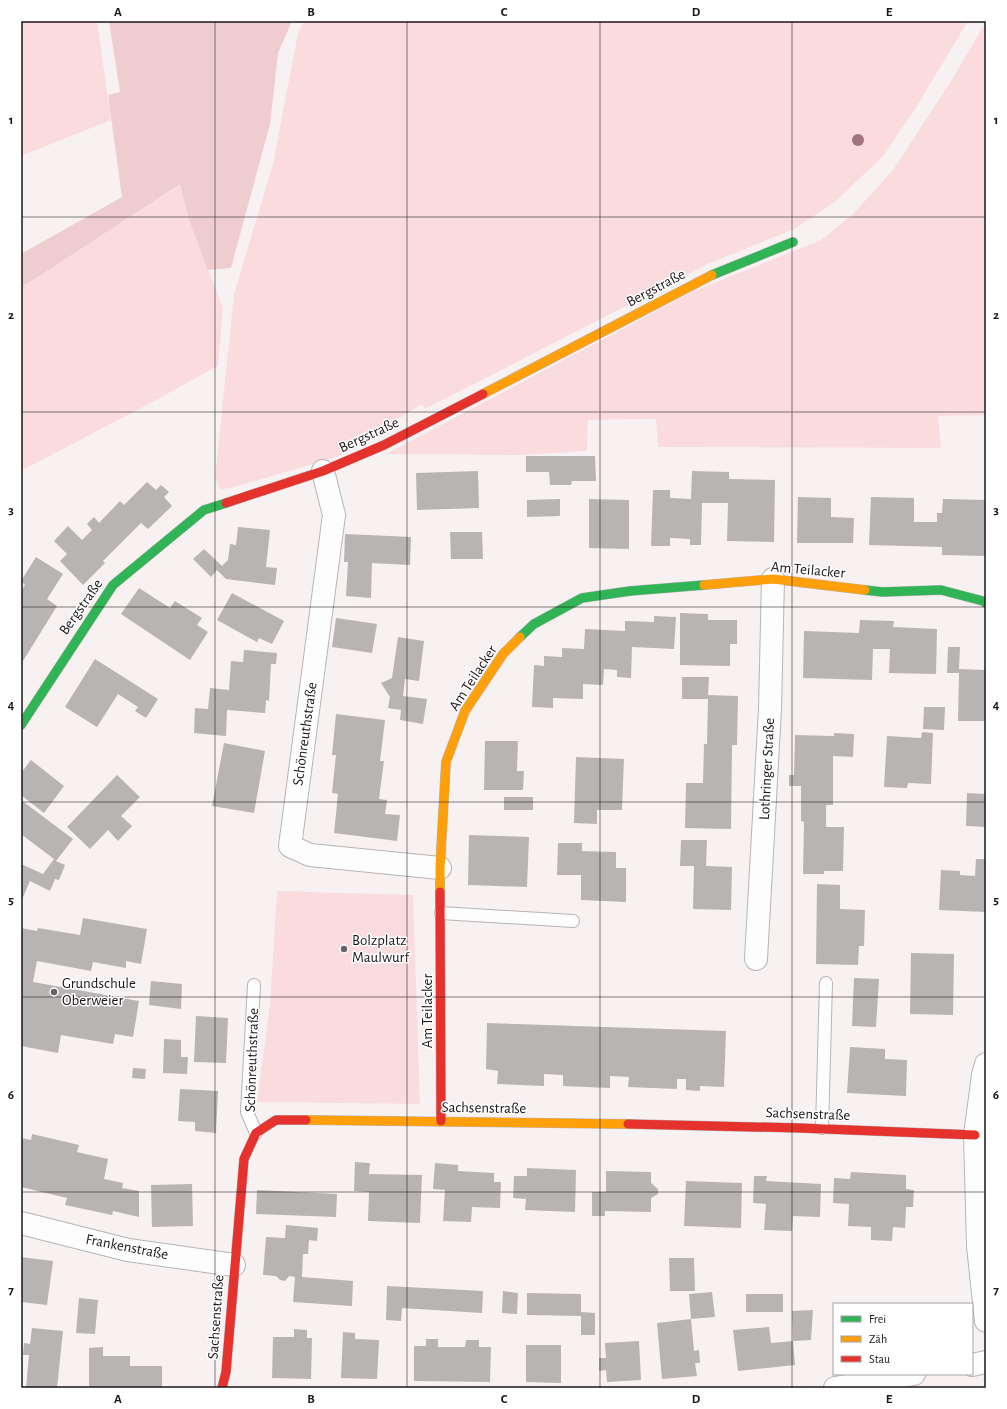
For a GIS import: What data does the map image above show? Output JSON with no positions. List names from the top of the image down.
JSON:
{
  "streets": {
    "street": [
      "Bergstraße",
      "Am Teilacker",
      "Schönreuthstraße",
      "Lothringer Straße",
      "Sachsenstraße",
      "Frankenstraße"
    ]
  },
  "crossings": [
    ["Bergstraße", "Schönreuthstraße"],
    ["Am Teilacker", "Schönreuthstraße"],
    ["Am Teilacker", "Lothringer Straße"],
    ["Am Teilacker", "Sachsenstraße"],
    ["Schönreuthstraße", "Sachsenstraße"],
    ["Sachsenstraße", "Frankenstraße"]
  ],
  "places": ["Bolzplatz Maulwurf", "Grundschule Oberweier"],
  "legend": ["Frei", "Zäh", "Stau"],
  "grid": {
    "columns": [
      "A",
      "B",
      "C",
      "D",
      "E"
    ],
    "rows": [
      "1",
      "2",
      "3",
      "4",
      "5",
      "6",
      "7"
    ]
  }
}
